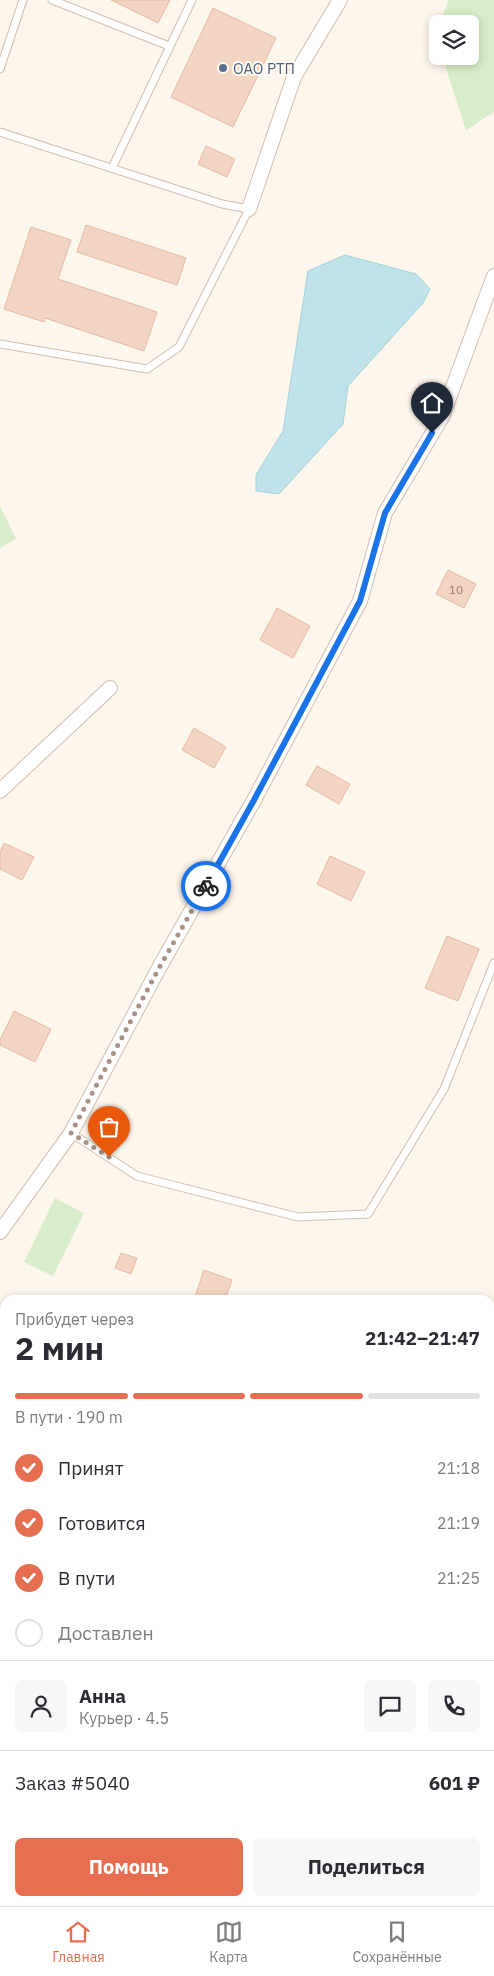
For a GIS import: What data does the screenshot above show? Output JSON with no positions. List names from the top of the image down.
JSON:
{
  "places": ["ОАО РТП"],
  "house_numbers": ["10"],
  "page": {
    "heading": ["2 мин", "Прибудет через", "21:42–21:47"],
    "panel": [
      "Анна",
      "Курьер · 4.5",
      "Заказ #5040",
      "601 ₽"
    ],
    "bar": "В пути · 190 m",
    "list": [
      ["Принят", "21:18"],
      ["Готовится", "21:19"],
      ["В пути", "21:25"],
      "Доставлен"
    ],
    "buttons": ["Помощь", "Поделиться"],
    "tabs": ["Главная", "Карта", "Сохранённые"]
  }
}
